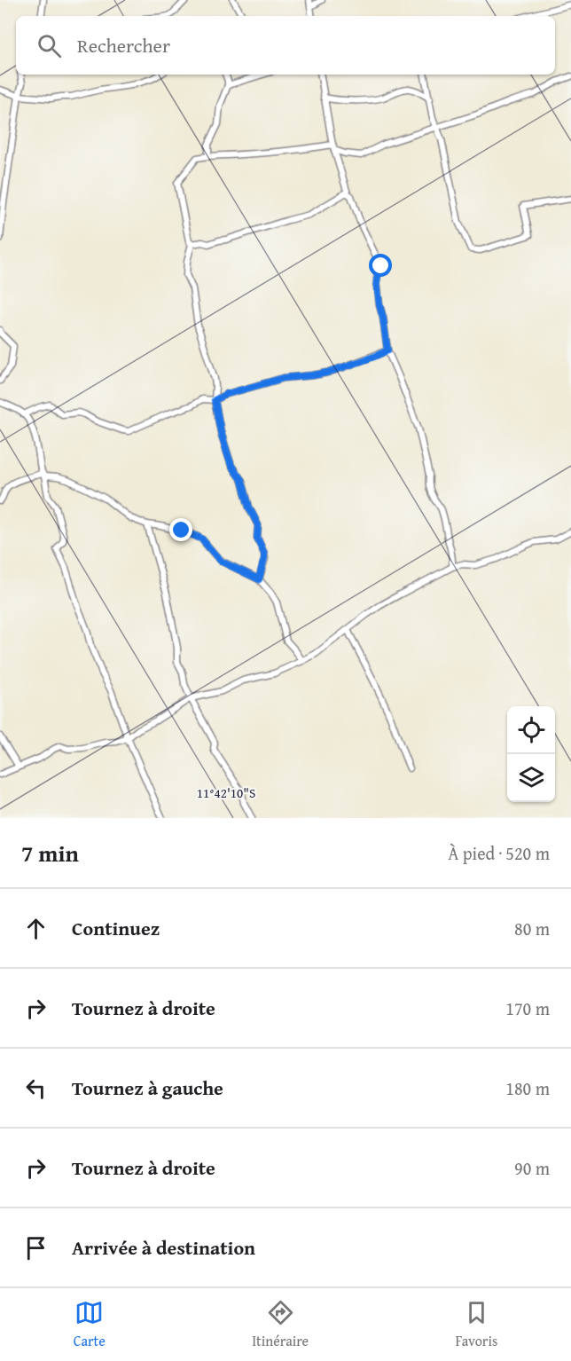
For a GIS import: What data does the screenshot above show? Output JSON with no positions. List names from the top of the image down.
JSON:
{
  "page": {
    "search": "Rechercher",
    "heading": ["7 min", "À pied · 520 m"],
    "list": [
      ["Continuez", "80 m"],
      ["Tournez à droite", "170 m"],
      ["Tournez à gauche", "180 m"],
      ["Tournez à droite", "90 m"],
      "Arrivée à destination"
    ],
    "nav": ["Carte", "Itinéraire", "Favoris"]
  },
  "coordinates": ["11°42'10\"S"]
}
